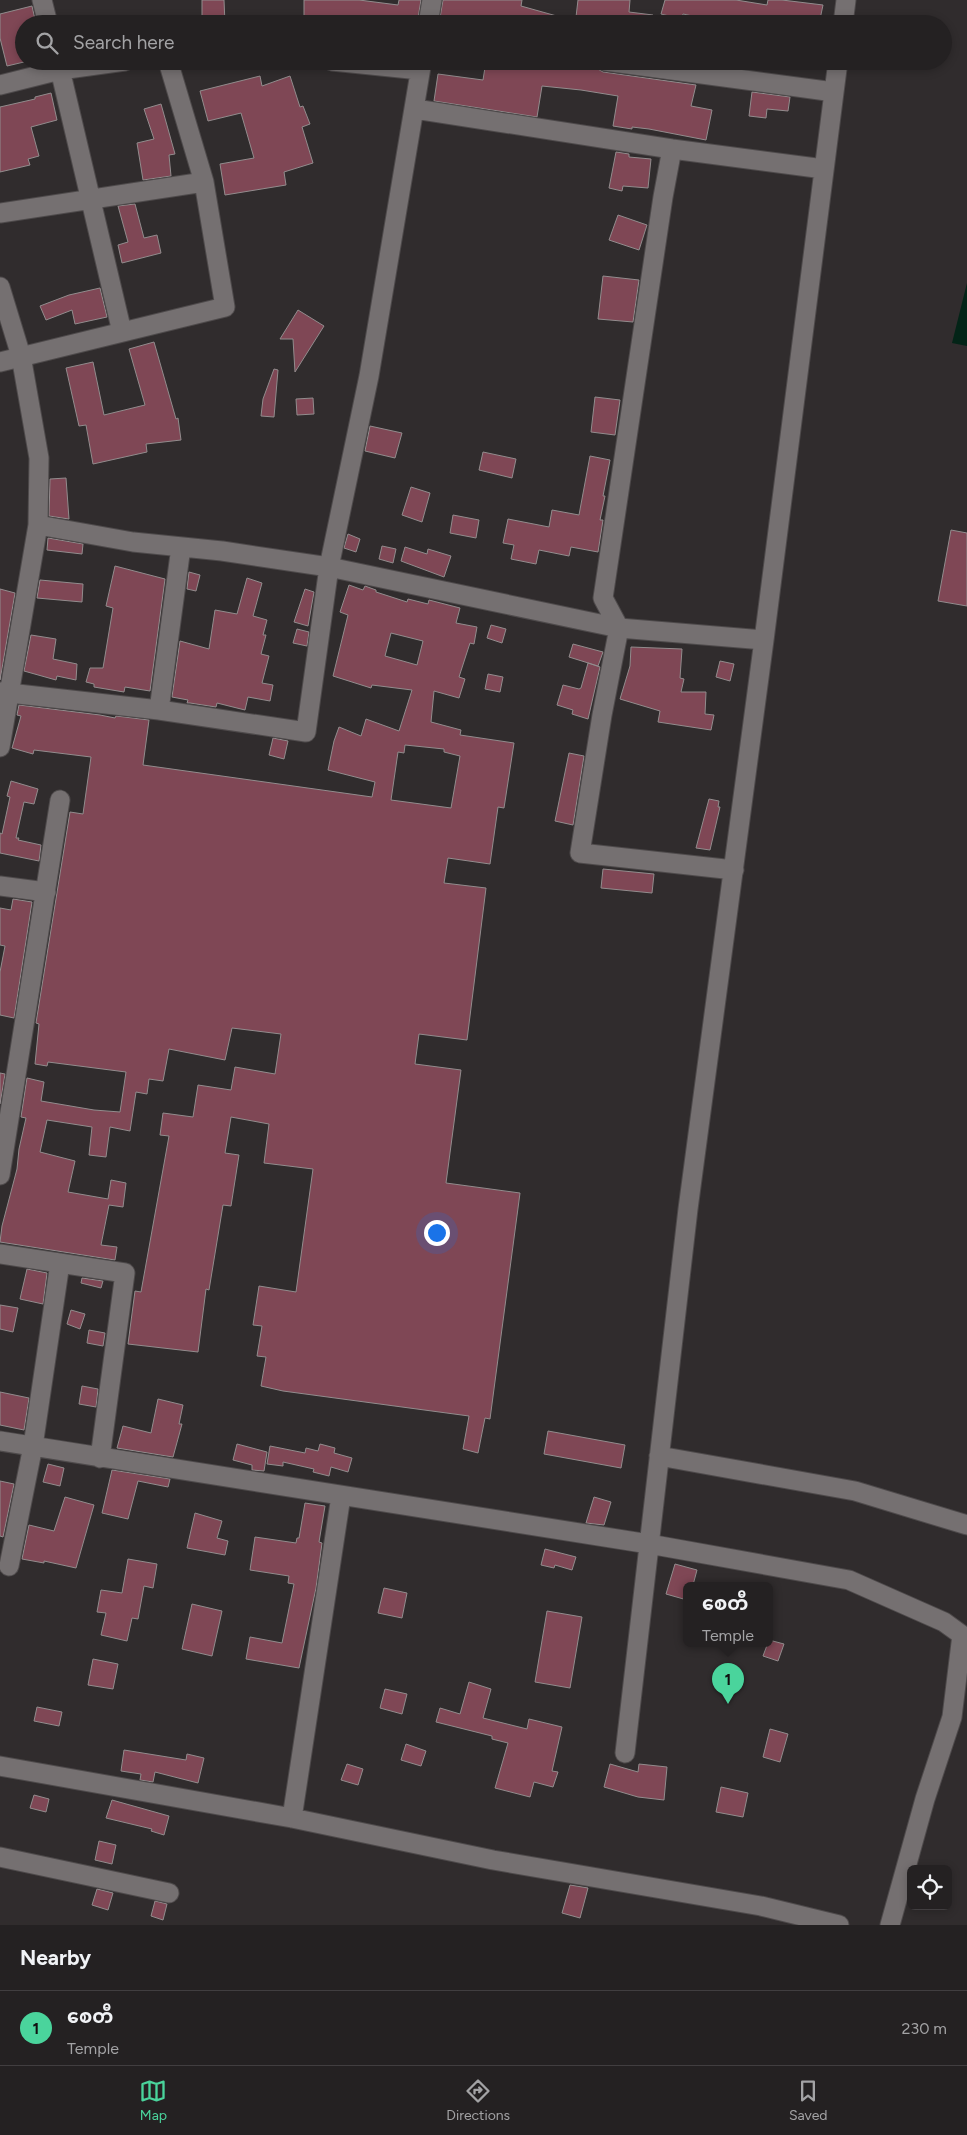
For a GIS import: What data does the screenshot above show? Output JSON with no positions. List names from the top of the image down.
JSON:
{
  "page": {
    "search": "Search here",
    "popup": ["စေတီ", "Temple"],
    "pins": "1",
    "heading": "Nearby",
    "list": [
      {
        "mark": "1",
        "name": "စေတီ",
        "note": "Temple",
        "value": "230 m"
      }
    ],
    "nav": ["Map", "Directions", "Saved"]
  }
}
